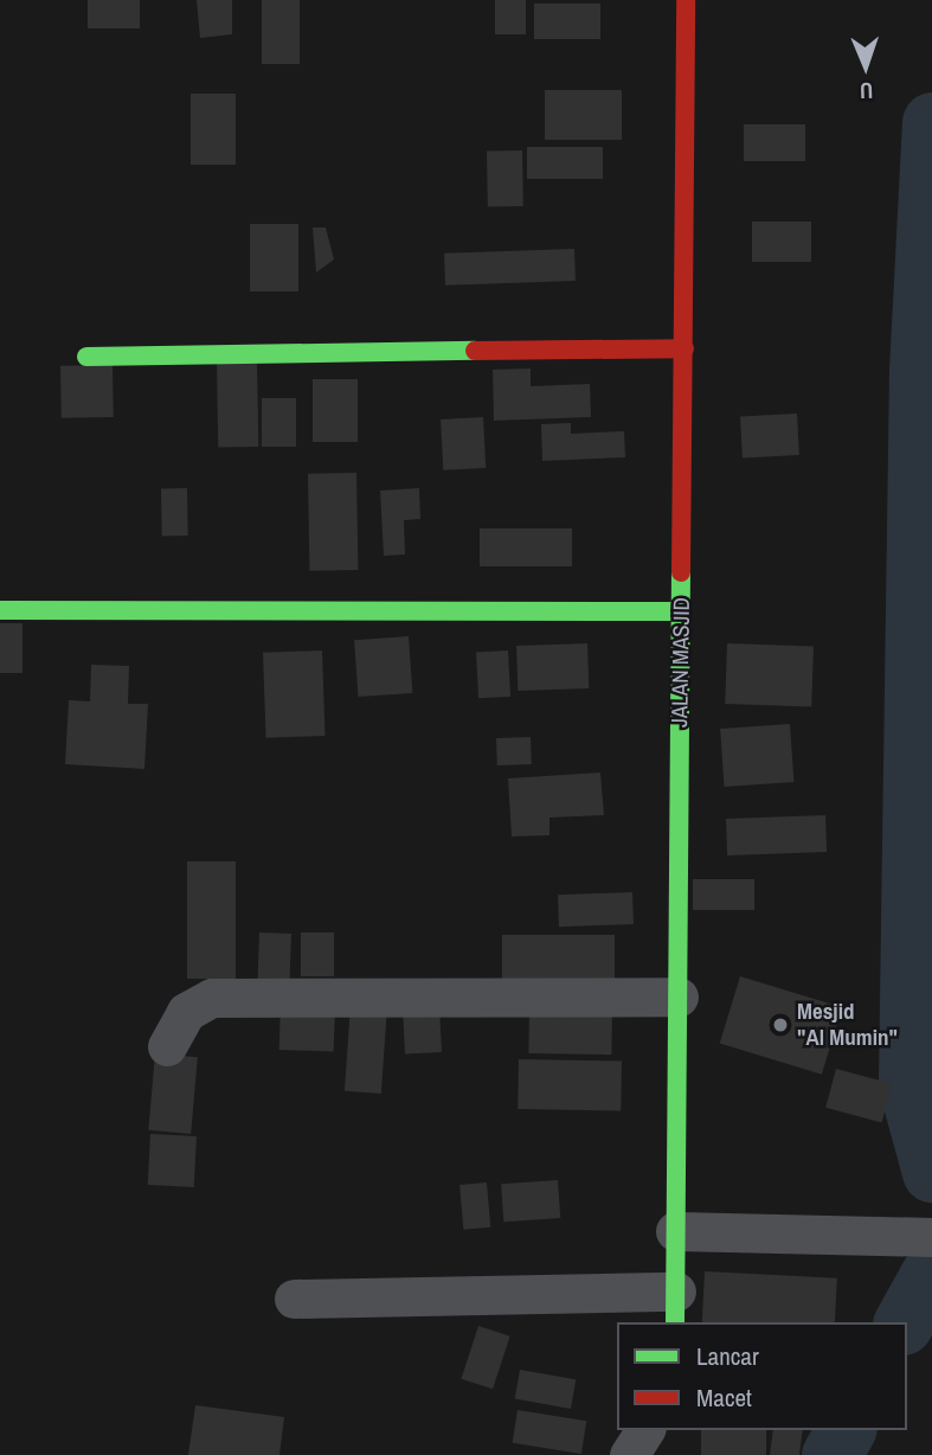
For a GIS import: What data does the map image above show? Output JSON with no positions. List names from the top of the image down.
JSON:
{
  "streets": {
    "street": ["JALAN MASJID"]
  },
  "places": ["Mesjid \"Al Mumin\""],
  "legend": ["Lancar", "Macet"],
  "north": "bottom"
}
